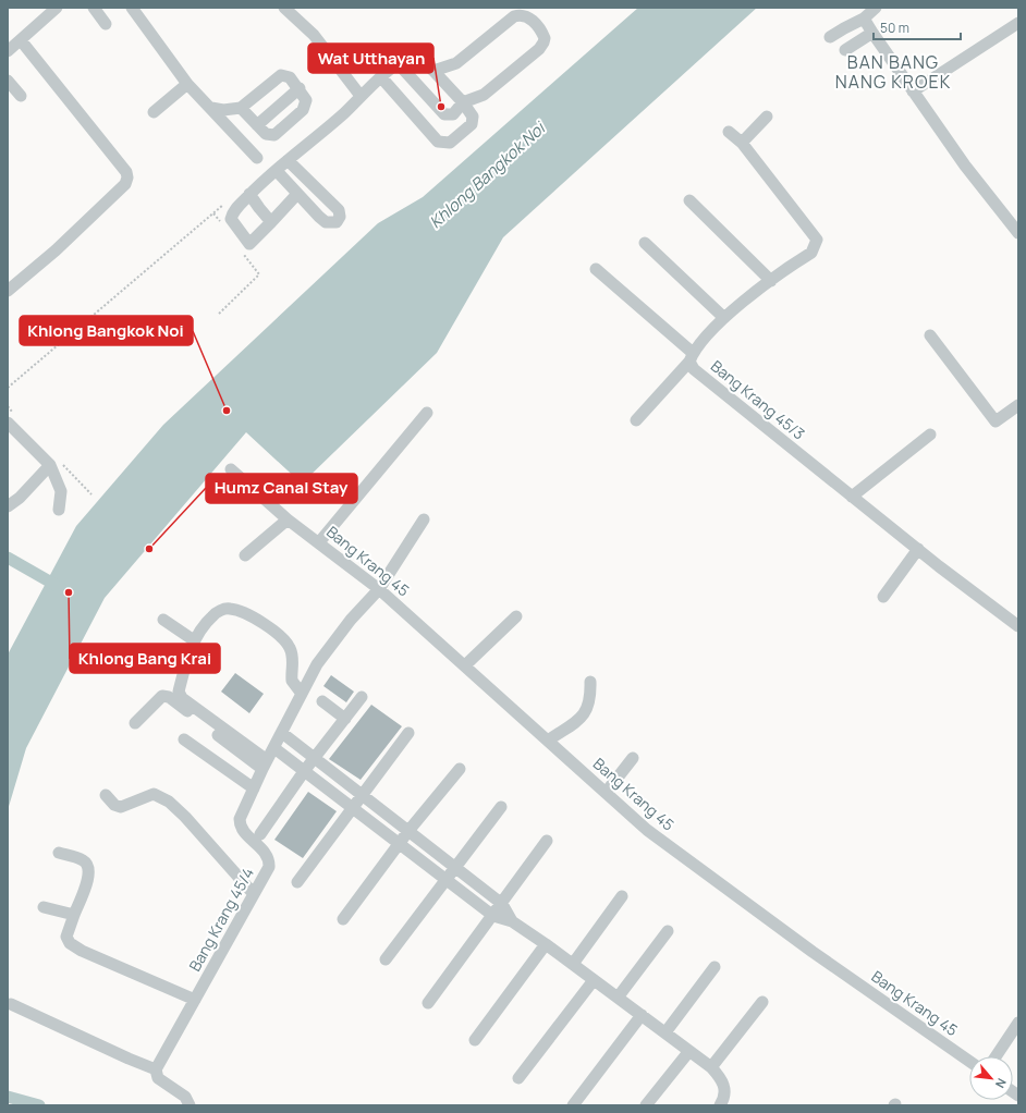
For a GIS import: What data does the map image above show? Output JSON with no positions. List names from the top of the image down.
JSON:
{
  "streets": {
    "street": ["Bang Krang 45/3", "Bang Krang 45", "Bang Krang 45/4"]
  },
  "crossings": [
    ["Bang Krang 45", "Bang Krang 45/4"]
  ],
  "districts": ["BAN BANG NANG KROEK"],
  "water": ["Khlong Bangkok Noi"],
  "places": [
    "Wat Utthayan",
    "Khlong Bangkok Noi",
    "Humz Canal Stay",
    "Khlong Bang Krai"
  ],
  "scale_bar": "50 m",
  "north": "bottom right"
}
